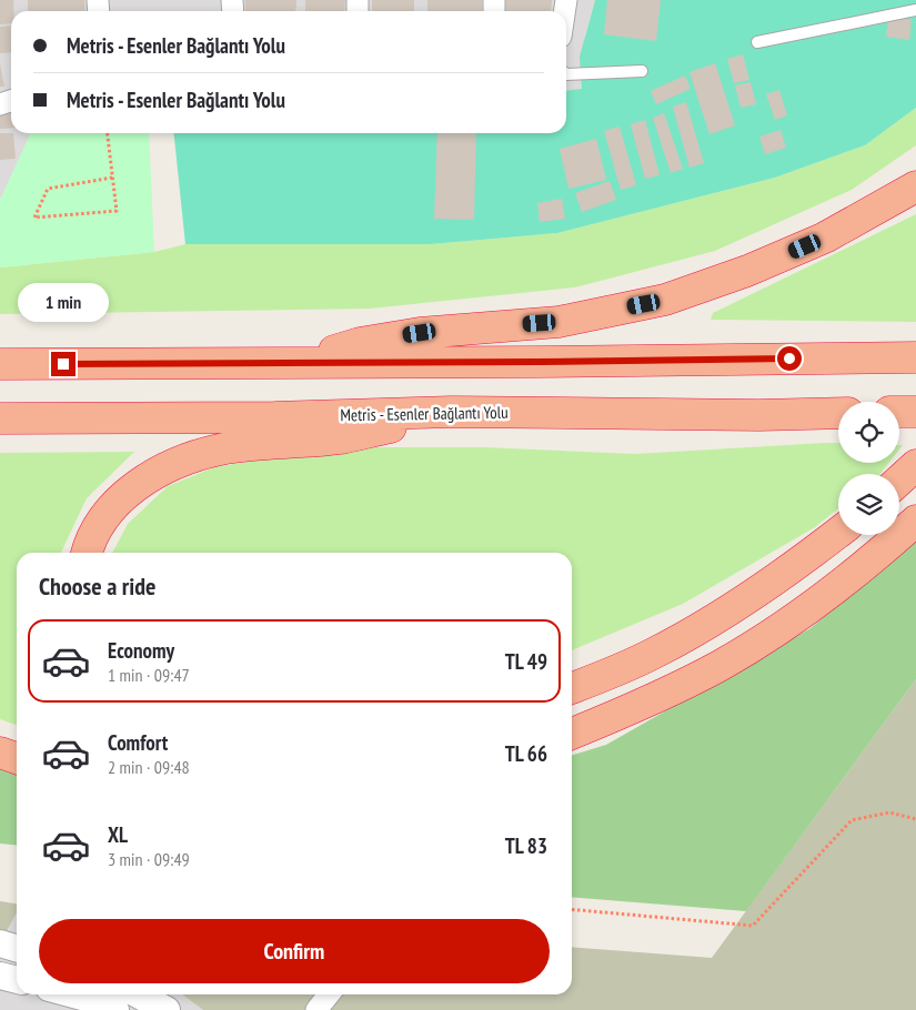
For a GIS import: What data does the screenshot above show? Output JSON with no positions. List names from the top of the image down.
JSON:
{
  "streets": {
    "highway": ["Metris - Esenler Bağlantı Yolu"]
  },
  "page": {
    "banner": ["Metris - Esenler Bağlantı Yolu", "Metris - Esenler Bağlantı Yolu"],
    "bubble": "1 min",
    "heading": "Choose a ride",
    "list": [
      {
        "name": "Economy",
        "note": "1 min · 09:47",
        "value": "TL 49"
      },
      {
        "name": "Comfort",
        "note": "2 min · 09:48",
        "value": "TL 66"
      },
      {
        "name": "XL",
        "note": "3 min · 09:49",
        "value": "TL 83"
      }
    ],
    "buttons": "Confirm"
  }
}
